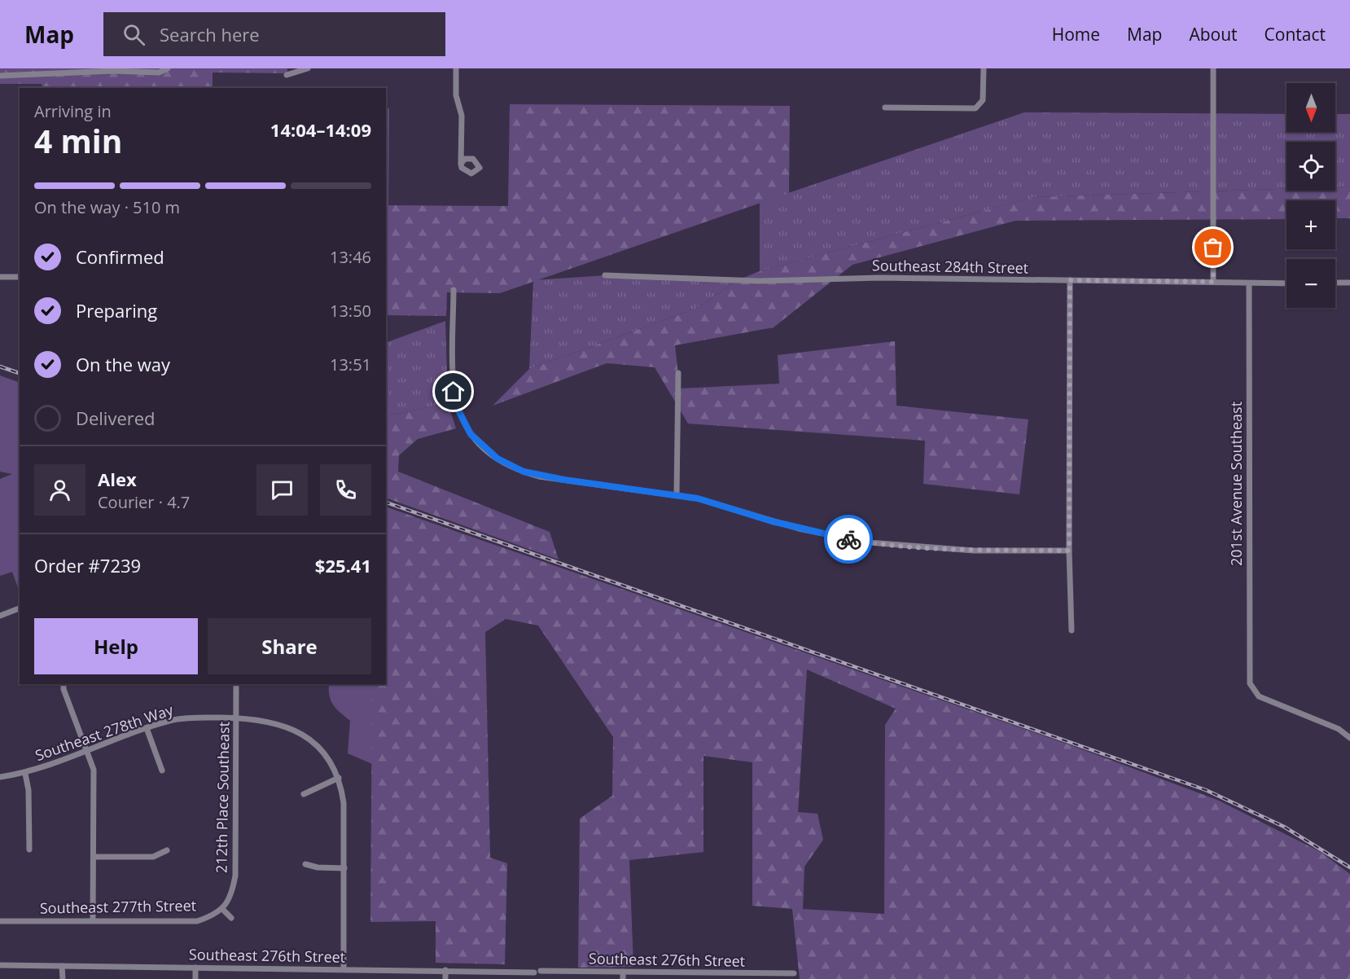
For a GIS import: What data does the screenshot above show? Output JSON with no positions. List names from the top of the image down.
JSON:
{
  "streets": {
    "street": [
      "Southeast 284th Street",
      "201st Avenue Southeast",
      "Southeast 278th Way",
      "212th Place Southeast",
      "Southeast 277th Street",
      "Southeast 276th Street"
    ]
  },
  "crossings": [
    ["Southeast 284th Street", "201st Avenue Southeast"],
    ["Southeast 278th Way", "212th Place Southeast"],
    ["Southeast 278th Way", "Southeast 276th Street"],
    ["212th Place Southeast", "Southeast 277th Street"]
  ],
  "north": "bottom",
  "page": {
    "header": "Map",
    "search": "Search here",
    "nav": [
      "Home",
      "Map",
      "About",
      "Contact"
    ],
    "map_buttons": ["+", "−"],
    "heading": ["4 min", "Arriving in", "14:04–14:09"],
    "panel": [
      "Alex",
      "Courier · 4.7",
      "Order #7239",
      "$25.41"
    ],
    "bar": "On the way · 510 m",
    "list": [
      ["Confirmed", "13:46"],
      ["Preparing", "13:50"],
      ["On the way", "13:51"],
      "Delivered"
    ],
    "buttons": ["Help", "Share"]
  }
}
